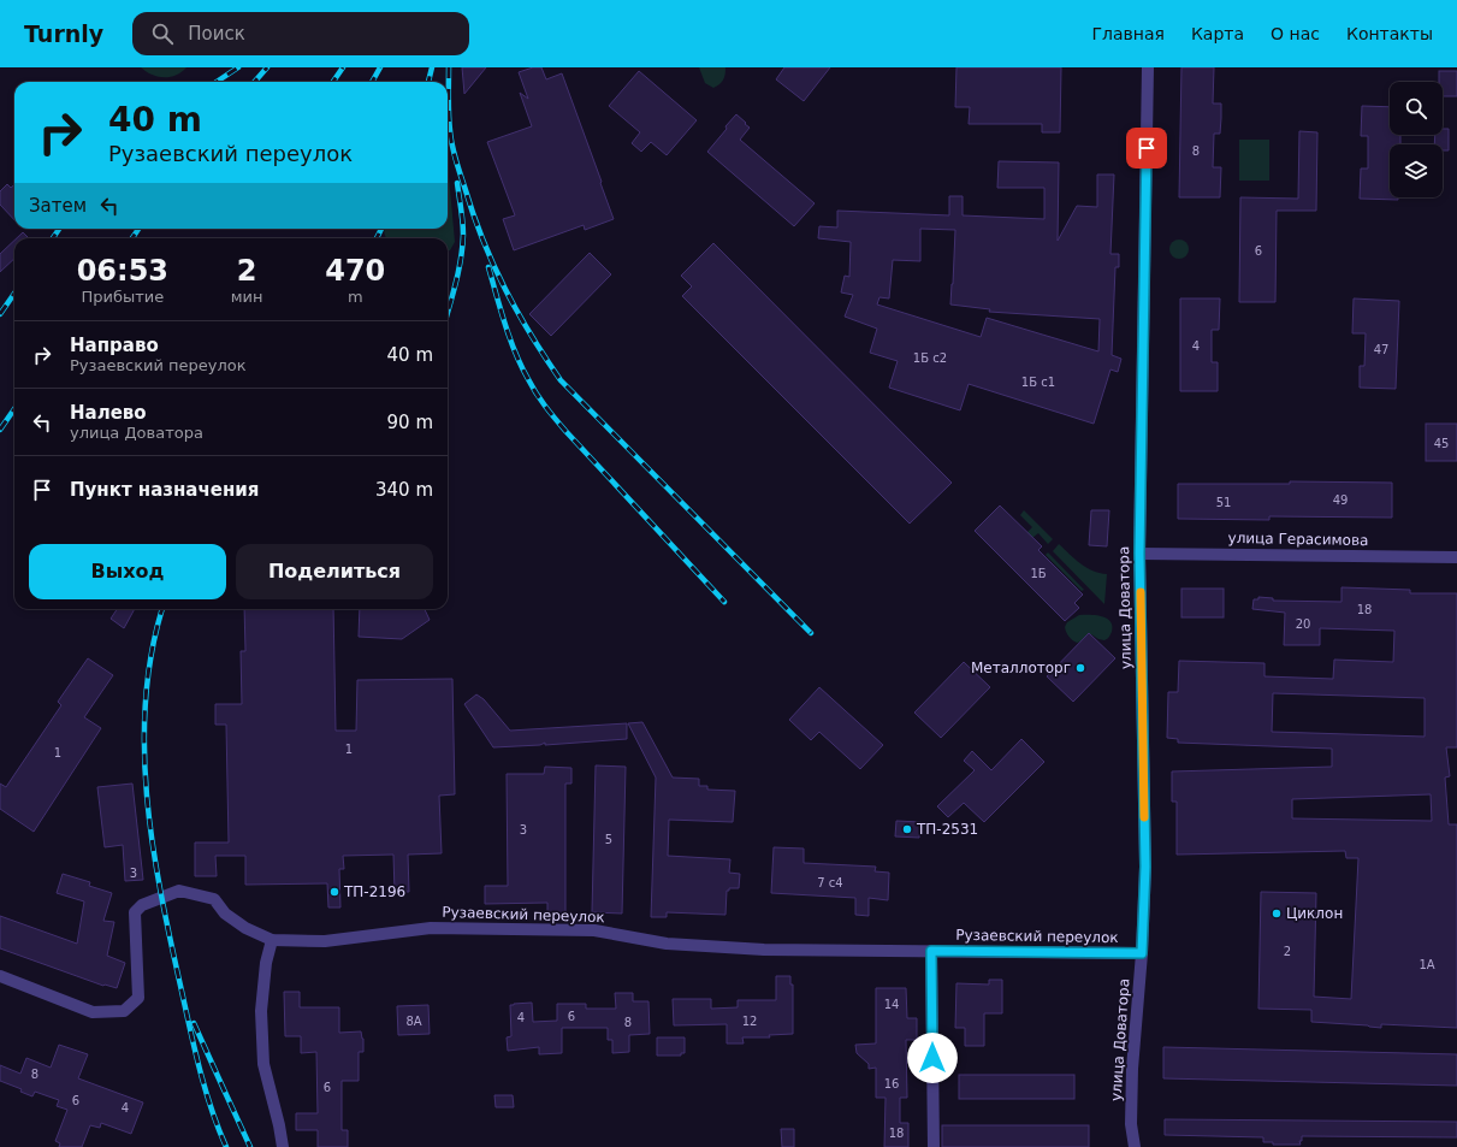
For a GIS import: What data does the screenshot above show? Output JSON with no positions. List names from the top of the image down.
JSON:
{
  "streets": {
    "street": ["улица Герасимова", "улица Доватора", "Рузаевский переулок"]
  },
  "crossings": [
    ["улица Герасимова", "улица Доватора"],
    ["улица Доватора", "Рузаевский переулок"]
  ],
  "places": [
    "Металлоторг",
    "ТП-2531",
    "ТП-2196",
    "Циклон"
  ],
  "house_numbers": [
    "8",
    "6",
    "4",
    "47",
    "1Б с2",
    "1Б с1",
    "45",
    "49",
    "51",
    "1Б",
    "18",
    "20",
    "1",
    "1",
    "3",
    "5",
    "3",
    "7 с4",
    "2",
    "1А",
    "14",
    "6",
    "4",
    "8А",
    "12",
    "8",
    "8",
    "16",
    "6",
    "6",
    "4",
    "18"
  ],
  "page": {
    "header": "Turnly",
    "search": "Поиск",
    "nav": [
      "Главная",
      "Карта",
      "О нас",
      "Контакты"
    ],
    "turn": ["40 m", "Рузаевский переулок"],
    "then": "Затем",
    "eta": [
      "06:53",
      "Прибытие",
      "2",
      "мин",
      "470",
      "m"
    ],
    "list": [
      {
        "name": "Направо",
        "note": "Рузаевский переулок",
        "value": "40 m"
      },
      {
        "name": "Налево",
        "note": "улица Доватора",
        "value": "90 m"
      },
      {
        "name": "Пункт назначения",
        "value": "340 m"
      }
    ],
    "buttons": ["Выход", "Поделиться"]
  }
}
